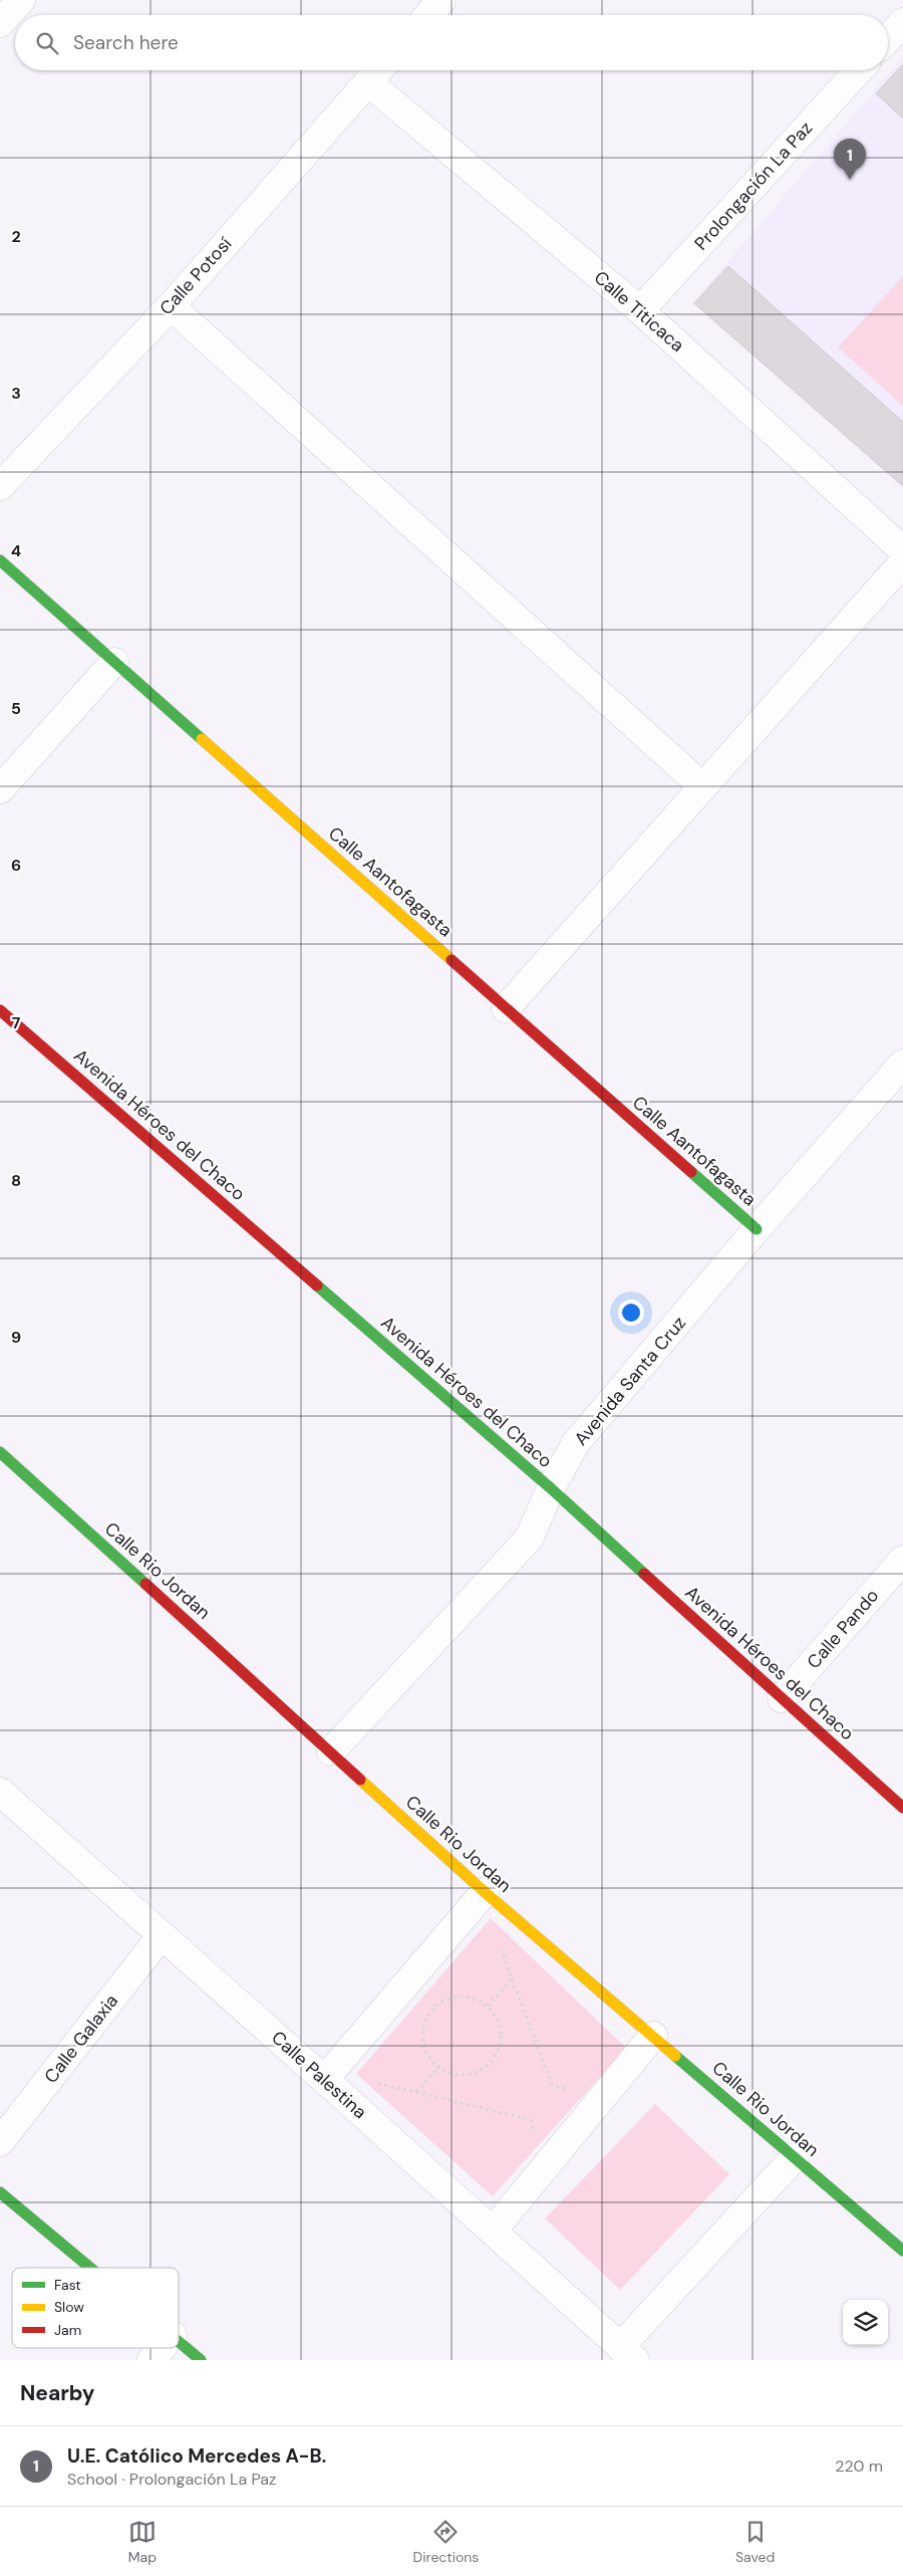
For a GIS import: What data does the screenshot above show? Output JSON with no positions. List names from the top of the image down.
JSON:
{
  "streets": {
    "street": [
      "Prolongación La Paz",
      "Calle Potosí",
      "Calle Titicaca",
      "Calle Aantofagasta",
      "Avenida Héroes del Chaco",
      "Avenida Santa Cruz",
      "Calle Rio Jordan",
      "Calle Pando",
      "Calle Galaxia",
      "Calle Palestina"
    ]
  },
  "crossings": [
    ["Prolongación La Paz", "Calle Titicaca"],
    ["Calle Potosí", "Calle Titicaca"],
    ["Calle Aantofagasta", "Avenida Santa Cruz"],
    ["Avenida Héroes del Chaco", "Avenida Santa Cruz"],
    ["Avenida Héroes del Chaco", "Calle Pando"],
    ["Avenida Santa Cruz", "Calle Rio Jordan"],
    ["Calle Galaxia", "Calle Palestina"]
  ],
  "legend": ["Fast", "Slow", "Jam"],
  "page": {
    "search": "Search here",
    "pins": "1",
    "heading": "Nearby",
    "list": [
      {
        "mark": "1",
        "name": "U.E. Católico Mercedes A-B.",
        "note": "School · Prolongación La Paz",
        "value": "220 m"
      }
    ],
    "nav": ["Map", "Directions", "Saved"]
  },
  "grid": {
    "rows": [
      "2",
      "3",
      "4",
      "5",
      "6",
      "7",
      "8",
      "9"
    ]
  }
}
